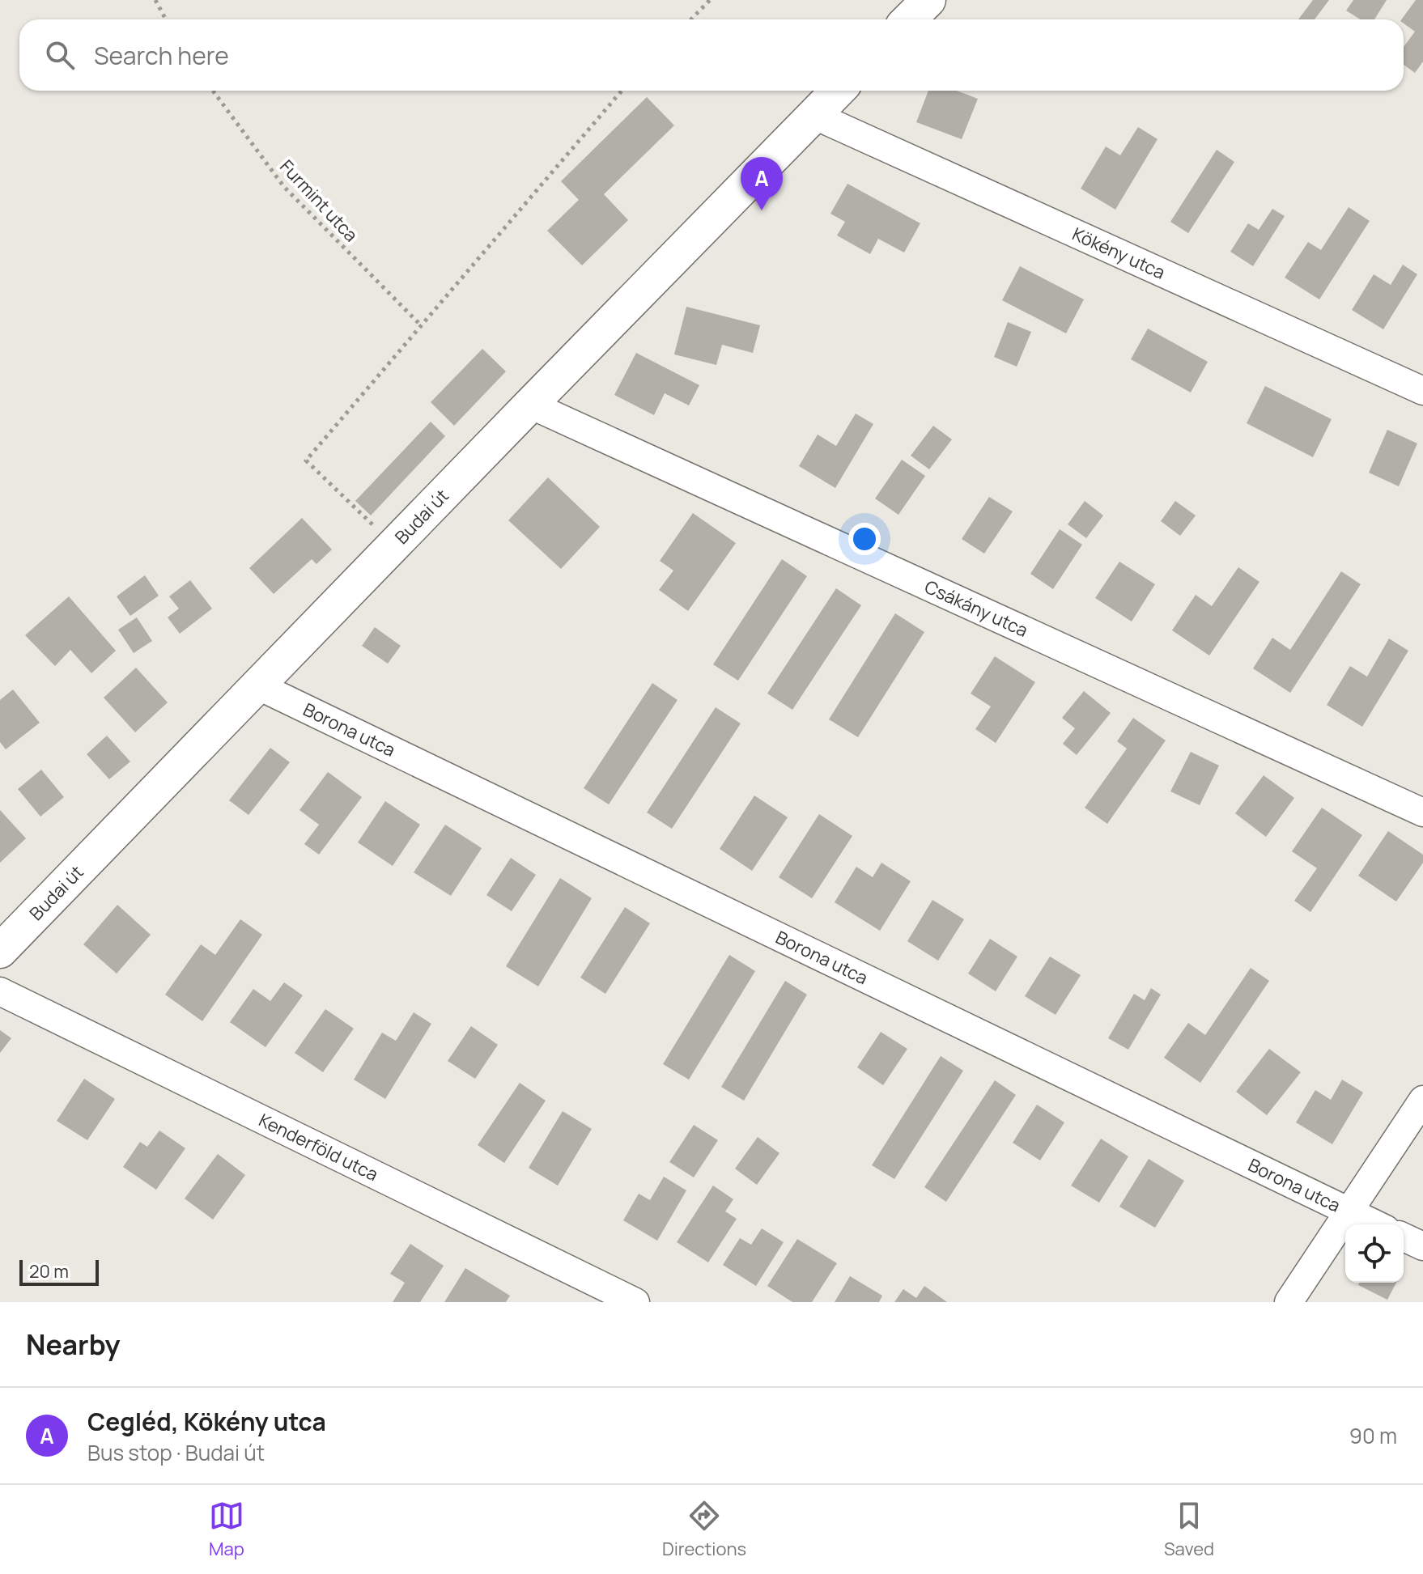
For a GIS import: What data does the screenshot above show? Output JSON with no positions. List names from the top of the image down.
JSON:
{
  "streets": {
    "street": [
      "Kökény utca",
      "Budai út",
      "Csákány utca",
      "Borona utca",
      "Kenderföld utca"
    ],
    "path": ["Furmint utca"]
  },
  "crossings": [
    ["Kökény utca", "Budai út"],
    ["Budai út", "Csákány utca"],
    ["Budai út", "Borona utca"]
  ],
  "scale_bar": "20 m",
  "page": {
    "search": "Search here",
    "pins": "A",
    "scale": "20 m",
    "heading": "Nearby",
    "list": [
      {
        "mark": "A",
        "name": "Cegléd, Kökény utca",
        "note": "Bus stop · Budai út",
        "value": "90 m"
      }
    ],
    "nav": ["Map", "Directions", "Saved"]
  }
}
